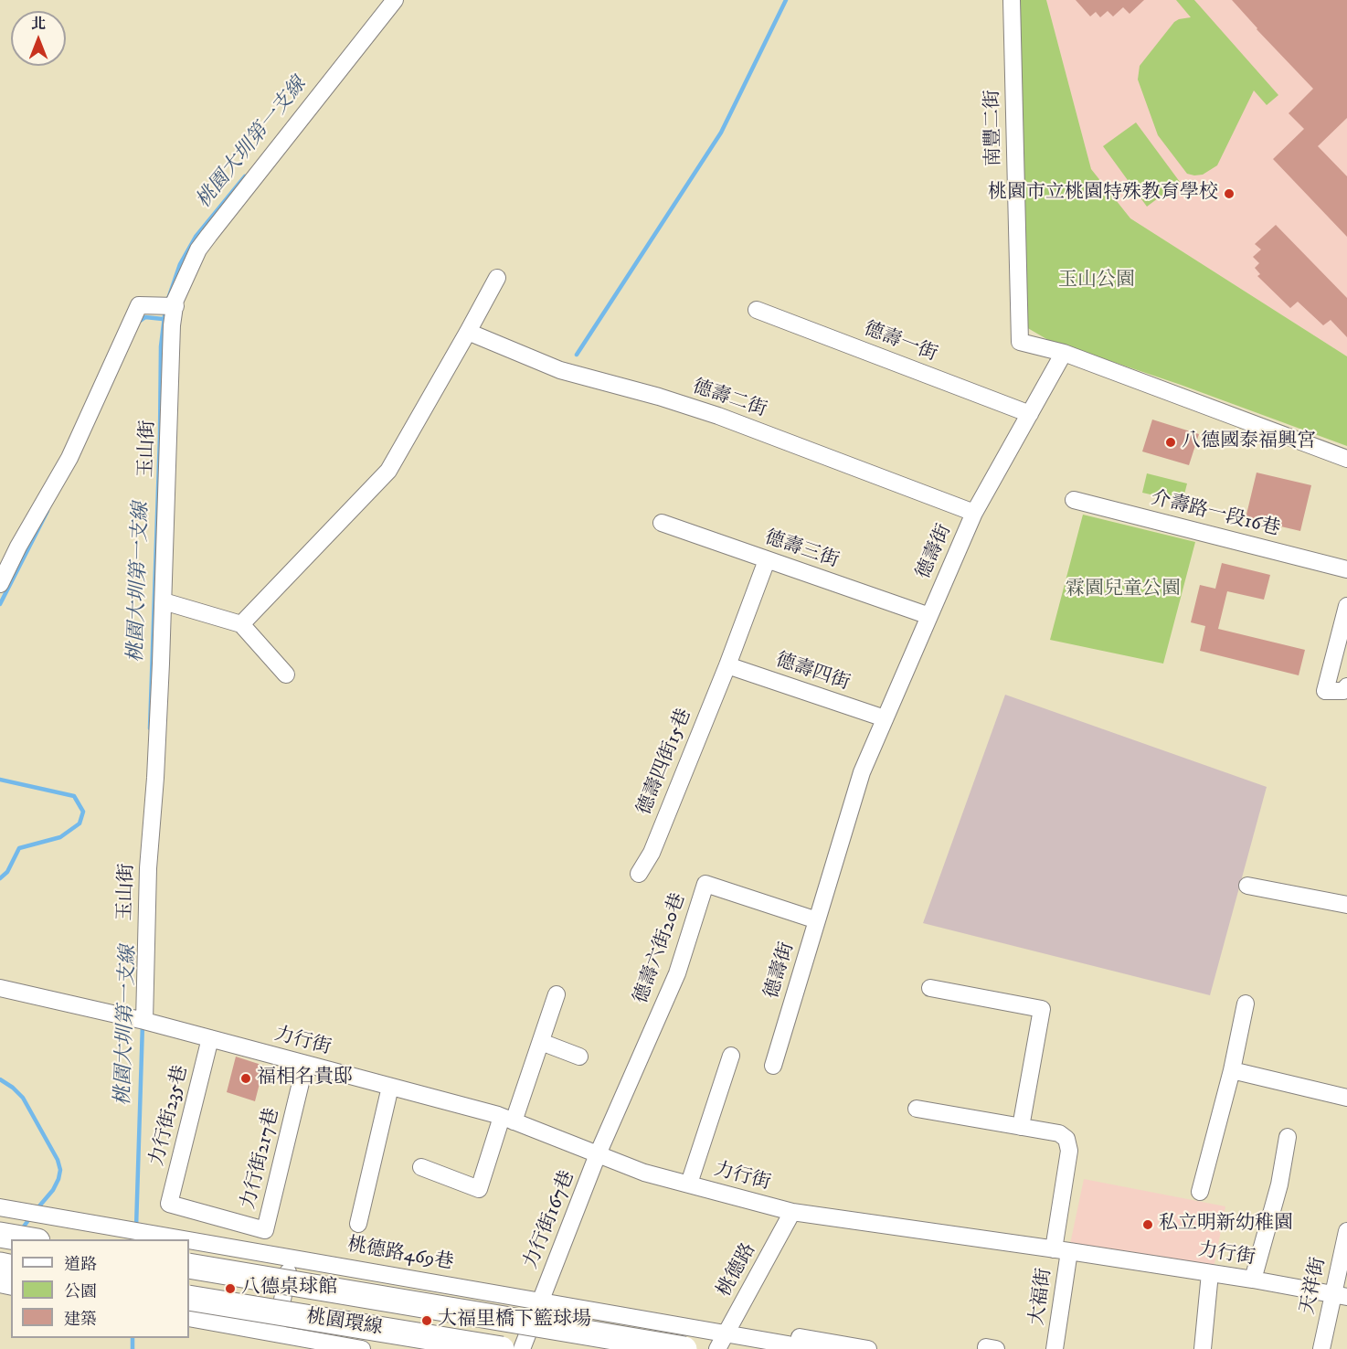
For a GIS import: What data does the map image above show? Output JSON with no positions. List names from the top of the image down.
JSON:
{
  "streets": {
    "highway": ["桃園環線"],
    "street": [
      "南豐二街",
      "德壽一街",
      "德壽二街",
      "玉山街",
      "介壽路一段16巷",
      "德壽三街",
      "德壽街",
      "德壽四街",
      "德壽四街15巷",
      "德壽六街20巷",
      "力行街",
      "力行街235巷",
      "力行街217巷",
      "力行街167巷",
      "桃德路469巷",
      "桃德路",
      "天祥街",
      "大福街"
    ]
  },
  "crossings": [
    ["南豐二街", "德壽街"],
    ["德壽一街", "德壽街"],
    ["德壽二街", "德壽街"],
    ["玉山街", "力行街"],
    ["德壽三街", "德壽街"],
    ["德壽三街", "德壽四街15巷"],
    ["德壽街", "德壽四街"],
    ["德壽街", "德壽六街20巷"],
    ["德壽四街", "德壽四街15巷"],
    ["德壽六街20巷", "力行街"],
    ["德壽六街20巷", "力行街167巷"],
    ["力行街", "力行街235巷"],
    ["力行街", "力行街217巷"],
    ["力行街", "力行街167巷"],
    ["力行街", "桃德路"],
    ["力行街", "天祥街"],
    ["力行街", "大福街"],
    ["力行街235巷", "力行街217巷"],
    ["力行街167巷", "桃德路469巷"],
    ["桃德路469巷", "桃德路"]
  ],
  "water": ["桃園大圳第一支線"],
  "parks": ["玉山公園", "霖園兒童公園"],
  "places": [
    "桃園市立桃園特殊教育學校",
    "八德國泰福興宮",
    "福相名貴邸",
    "私立明新幼稚園",
    "八德桌球館",
    "大福里橋下籃球場"
  ],
  "legend": ["道路", "公園", "建築"],
  "north": "top"
}
